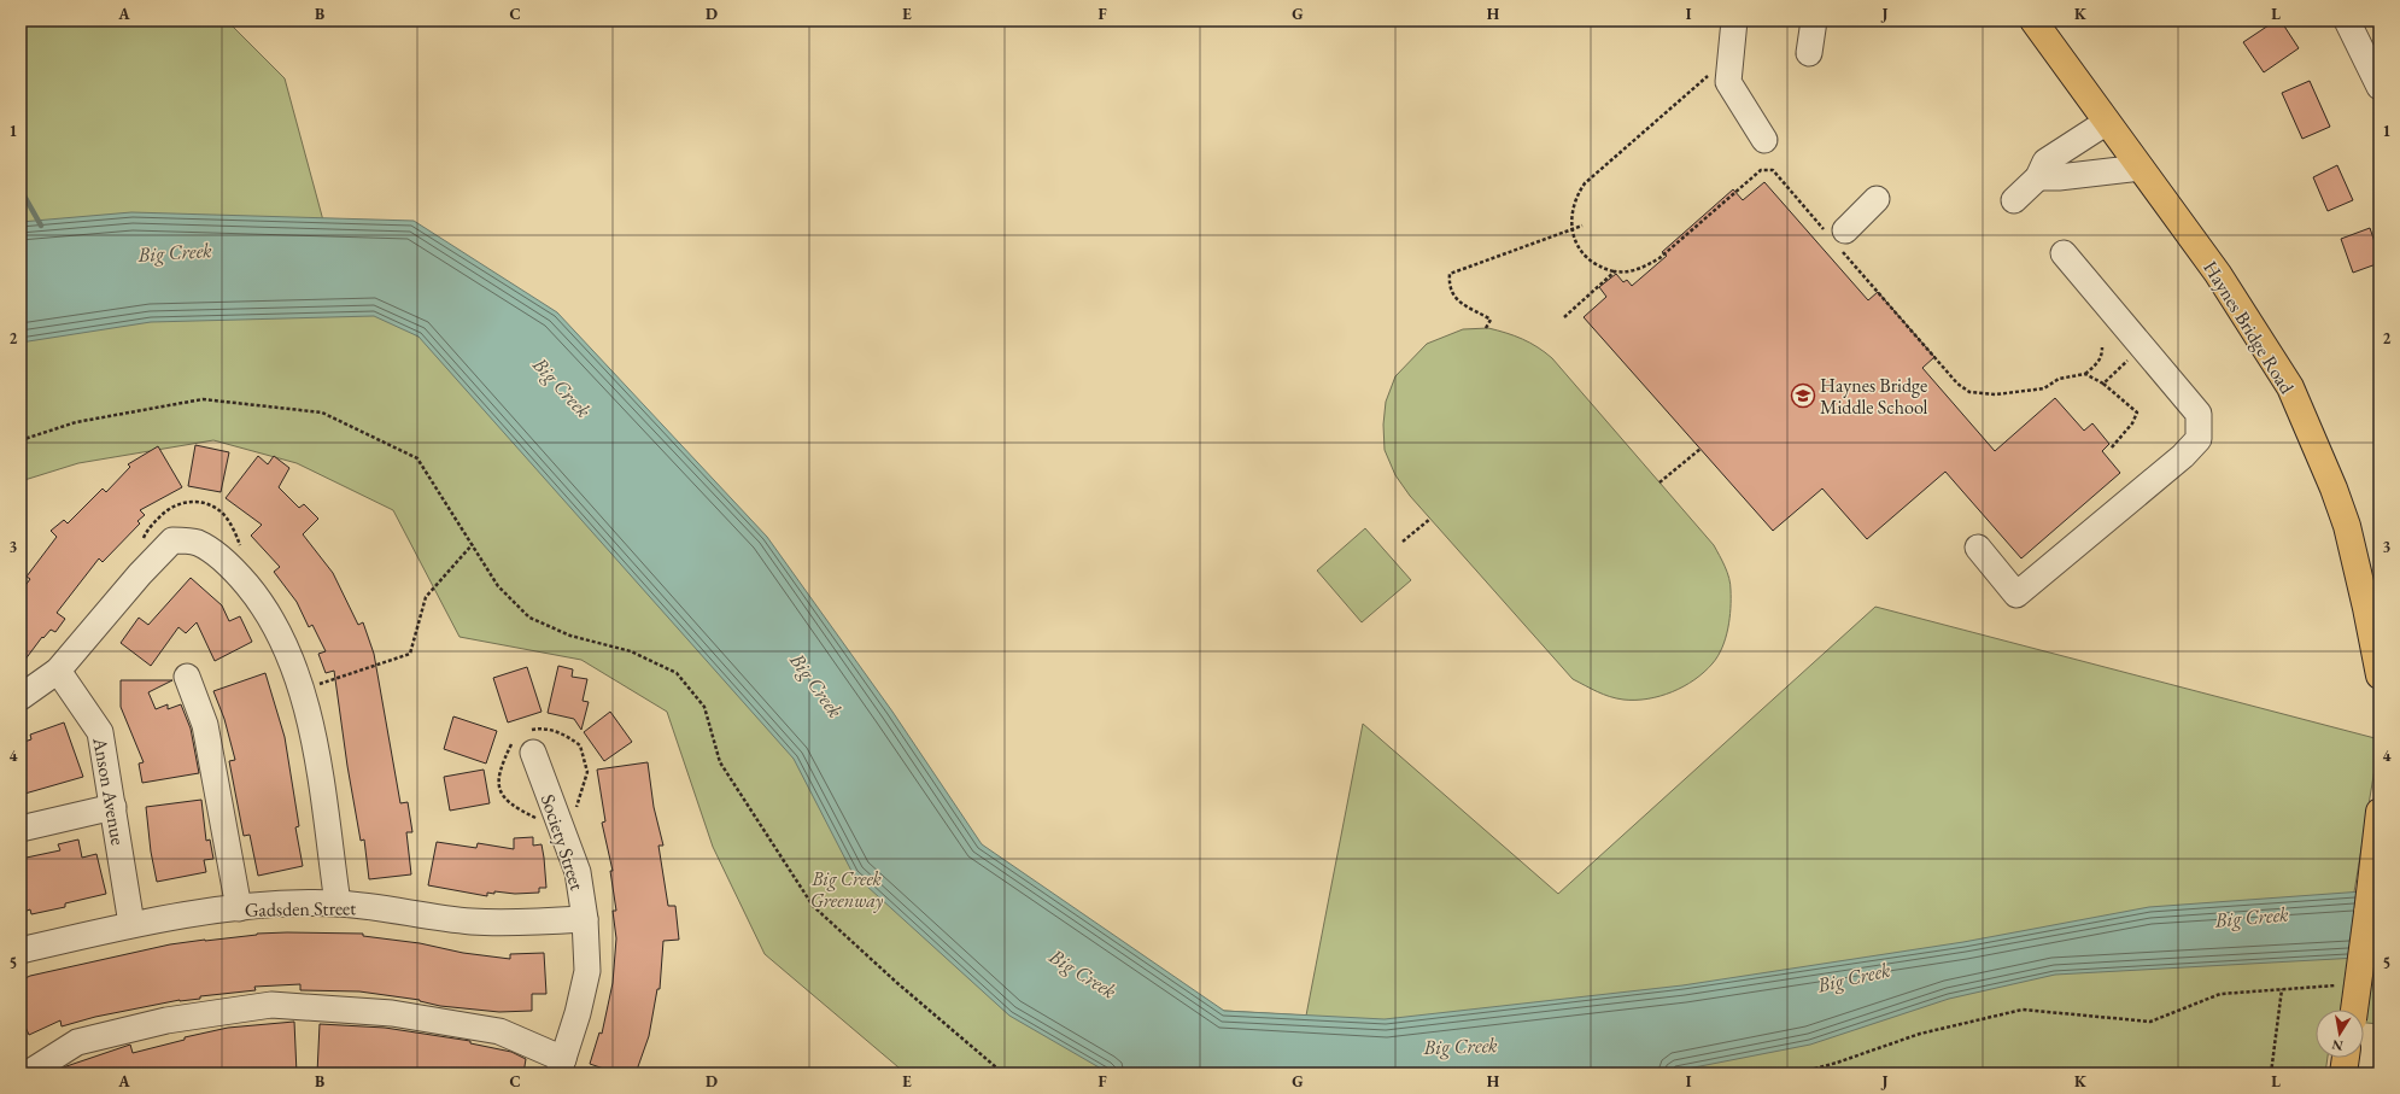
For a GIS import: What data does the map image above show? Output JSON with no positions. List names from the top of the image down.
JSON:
{
  "streets": {
    "main road": ["Haynes Bridge Road"],
    "street": ["Anson Avenue", "Society Street", "Gadsden Street"]
  },
  "crossings": [
    ["Anson Avenue", "Gadsden Street"],
    ["Society Street", "Gadsden Street"]
  ],
  "water": ["Big Creek"],
  "parks": ["Big Creek Greenway"],
  "places": {
    "school or university": ["Haynes Bridge Middle School"]
  },
  "north": "bottom",
  "grid": {
    "columns": [
      "A",
      "B",
      "C",
      "D",
      "E",
      "F",
      "G",
      "H",
      "I",
      "J",
      "K",
      "L"
    ],
    "rows": [
      "1",
      "2",
      "3",
      "4",
      "5"
    ]
  }
}
